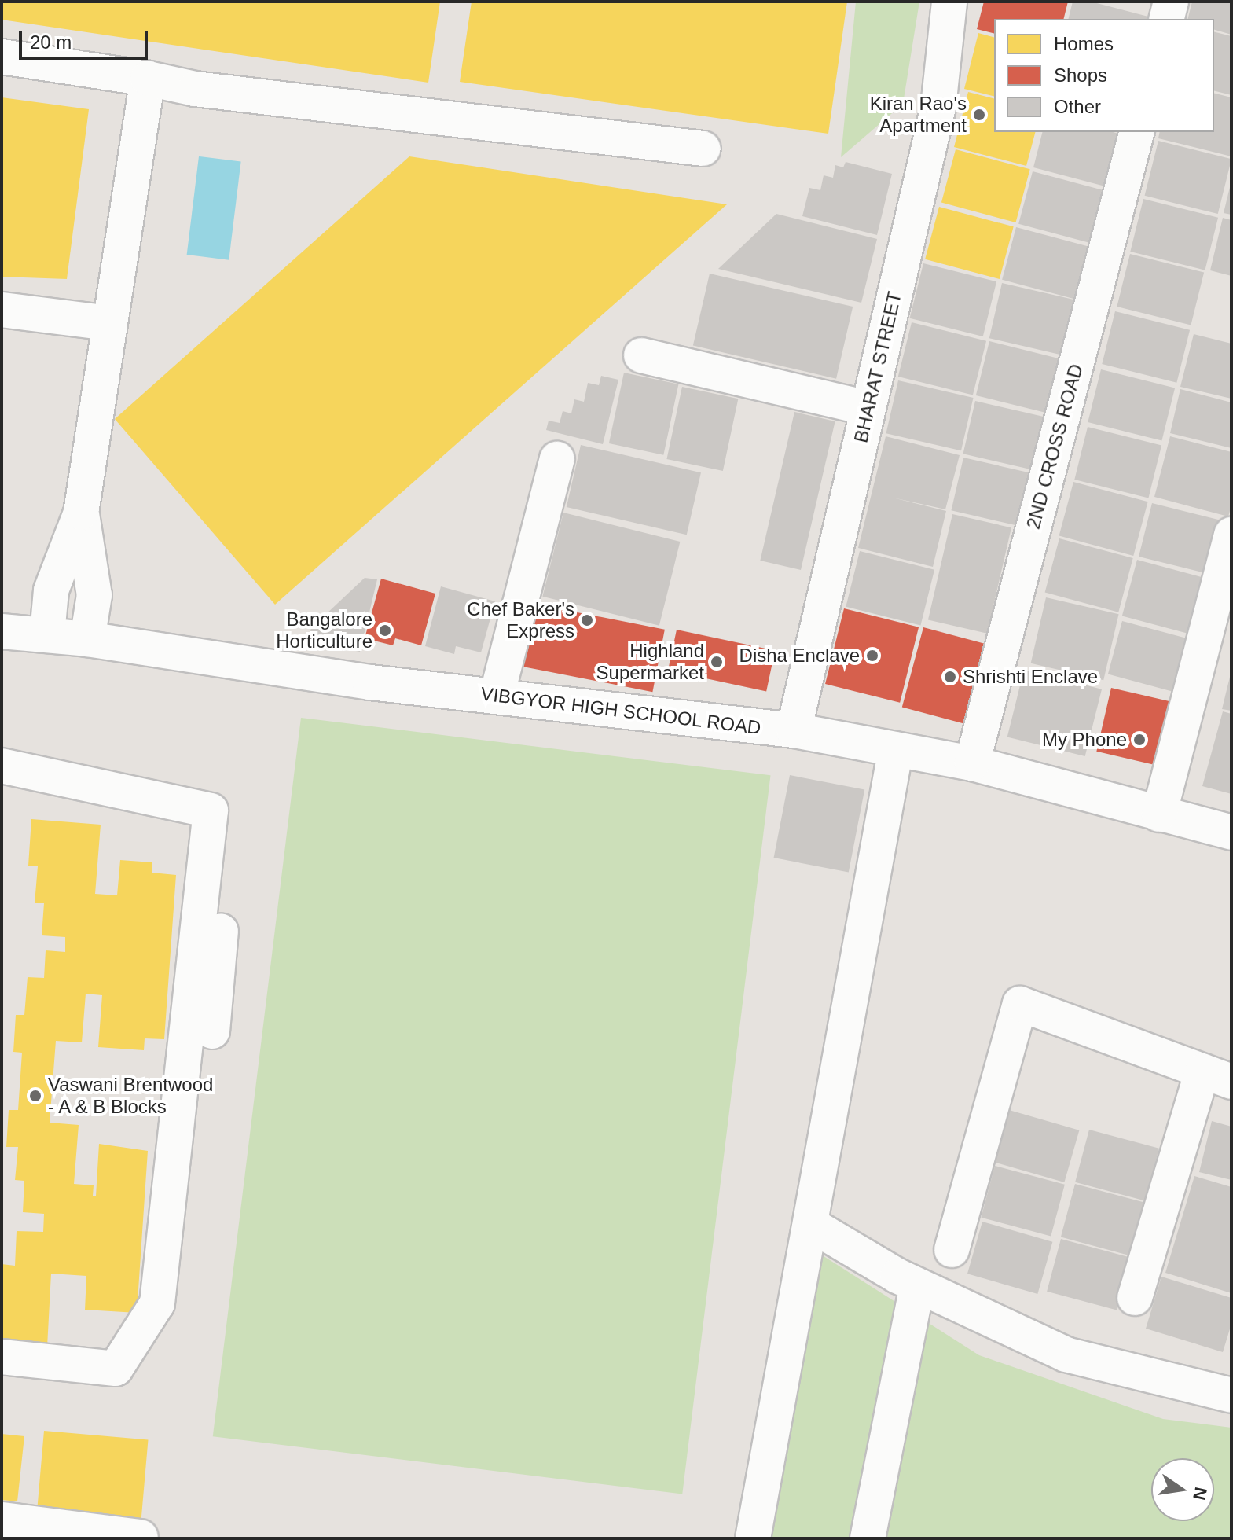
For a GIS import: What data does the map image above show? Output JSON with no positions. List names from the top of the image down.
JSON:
{
  "streets": {
    "street": ["BHARAT STREET", "2ND CROSS ROAD", "VIBGYOR HIGH SCHOOL ROAD"]
  },
  "crossings": [
    ["BHARAT STREET", "VIBGYOR HIGH SCHOOL ROAD"],
    ["2ND CROSS ROAD", "VIBGYOR HIGH SCHOOL ROAD"]
  ],
  "places": [
    "Kiran Rao's Apartment",
    "Chef Baker's Express",
    "Bangalore Horticulture",
    "Disha Enclave",
    "Highland Supermarket",
    "Shrishti Enclave",
    "My Phone",
    "Vaswani Brentwood - A & B Blocks"
  ],
  "legend": ["Homes", "Shops", "Other"],
  "scale_bar": "20 m",
  "north": "right"
}
